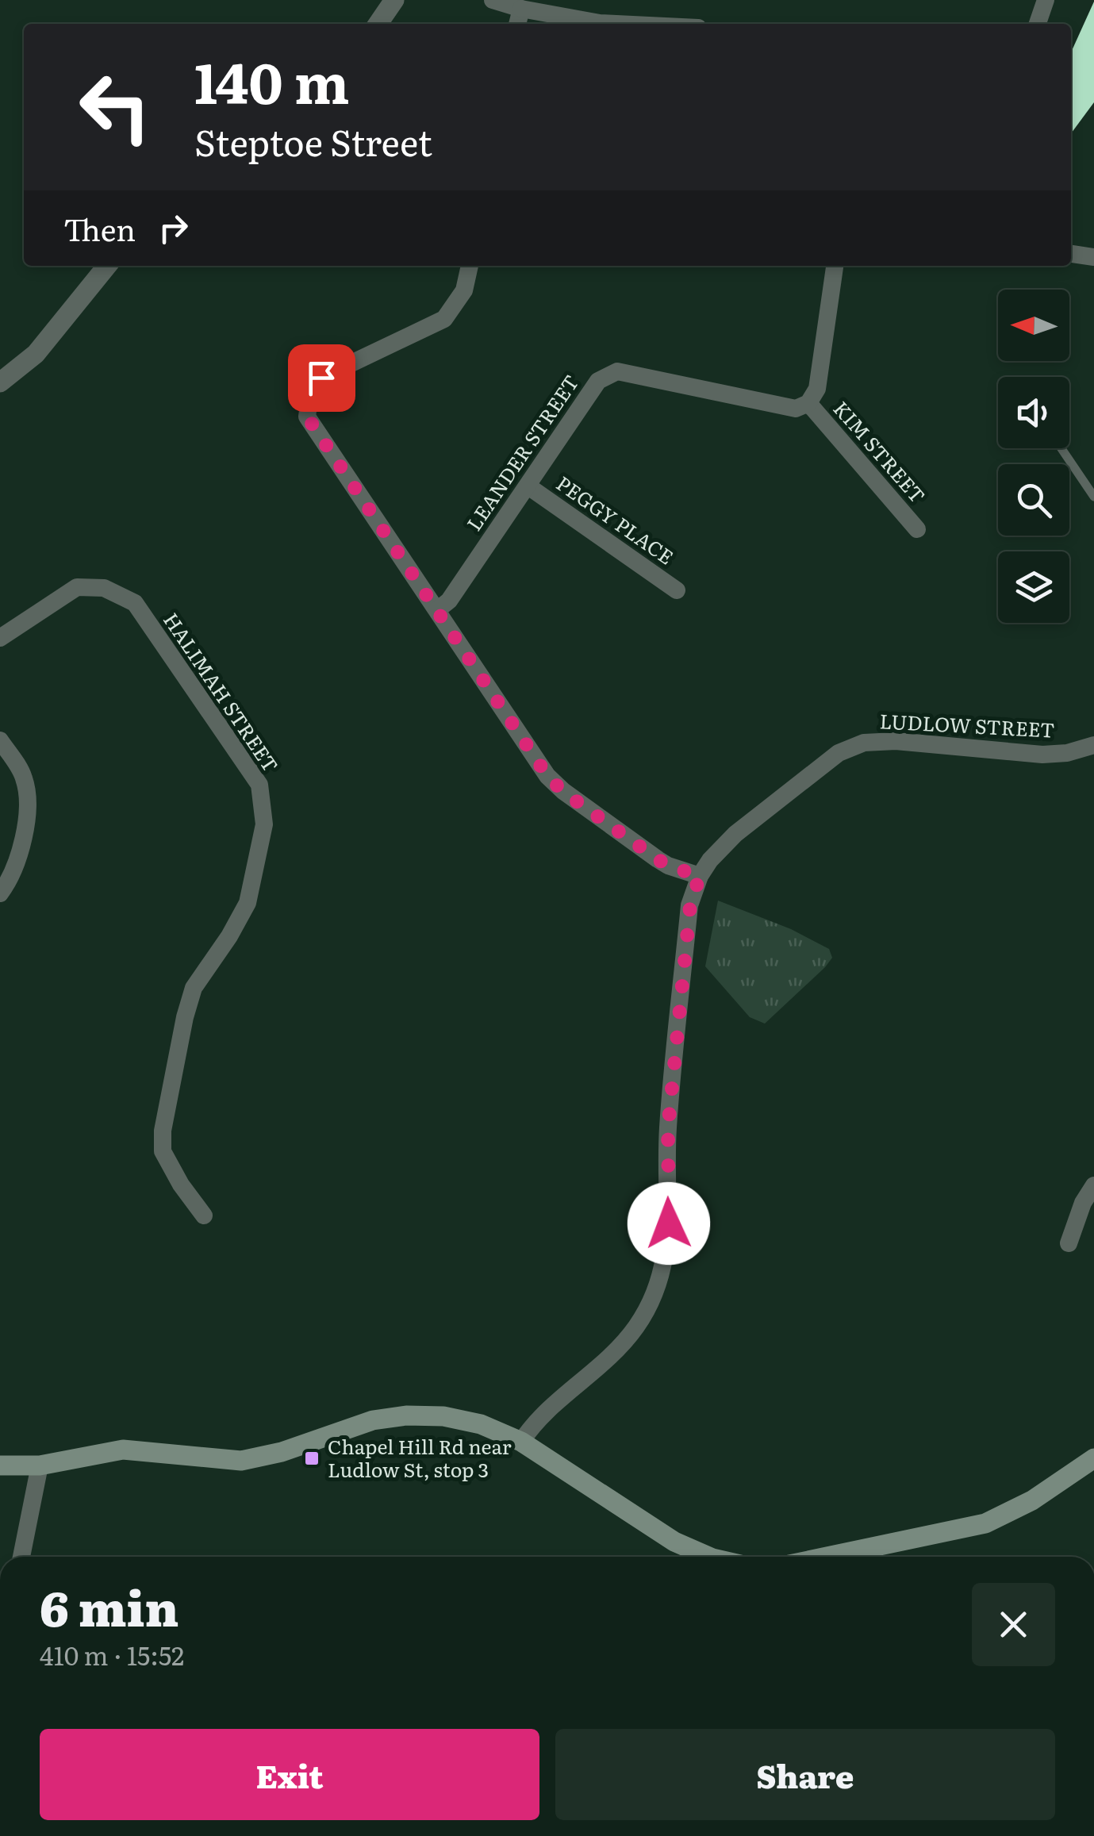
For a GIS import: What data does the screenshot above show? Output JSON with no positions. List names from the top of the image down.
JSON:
{
  "streets": {
    "street": [
      "KIM STREET",
      "LEANDER STREET",
      "PEGGY PLACE",
      "HALIMAH STREET",
      "LUDLOW STREET"
    ]
  },
  "crossings": [
    ["KIM STREET", "LEANDER STREET"],
    ["LEANDER STREET", "PEGGY PLACE"]
  ],
  "places": {
    "transit": ["Chapel Hill Rd near Ludlow St, stop 3"]
  },
  "north": "left",
  "page": {
    "turn": ["140 m", "Steptoe Street"],
    "then": "Then",
    "heading": ["6 min", "410 m · 15:52"],
    "buttons": ["Exit", "Share"]
  }
}
